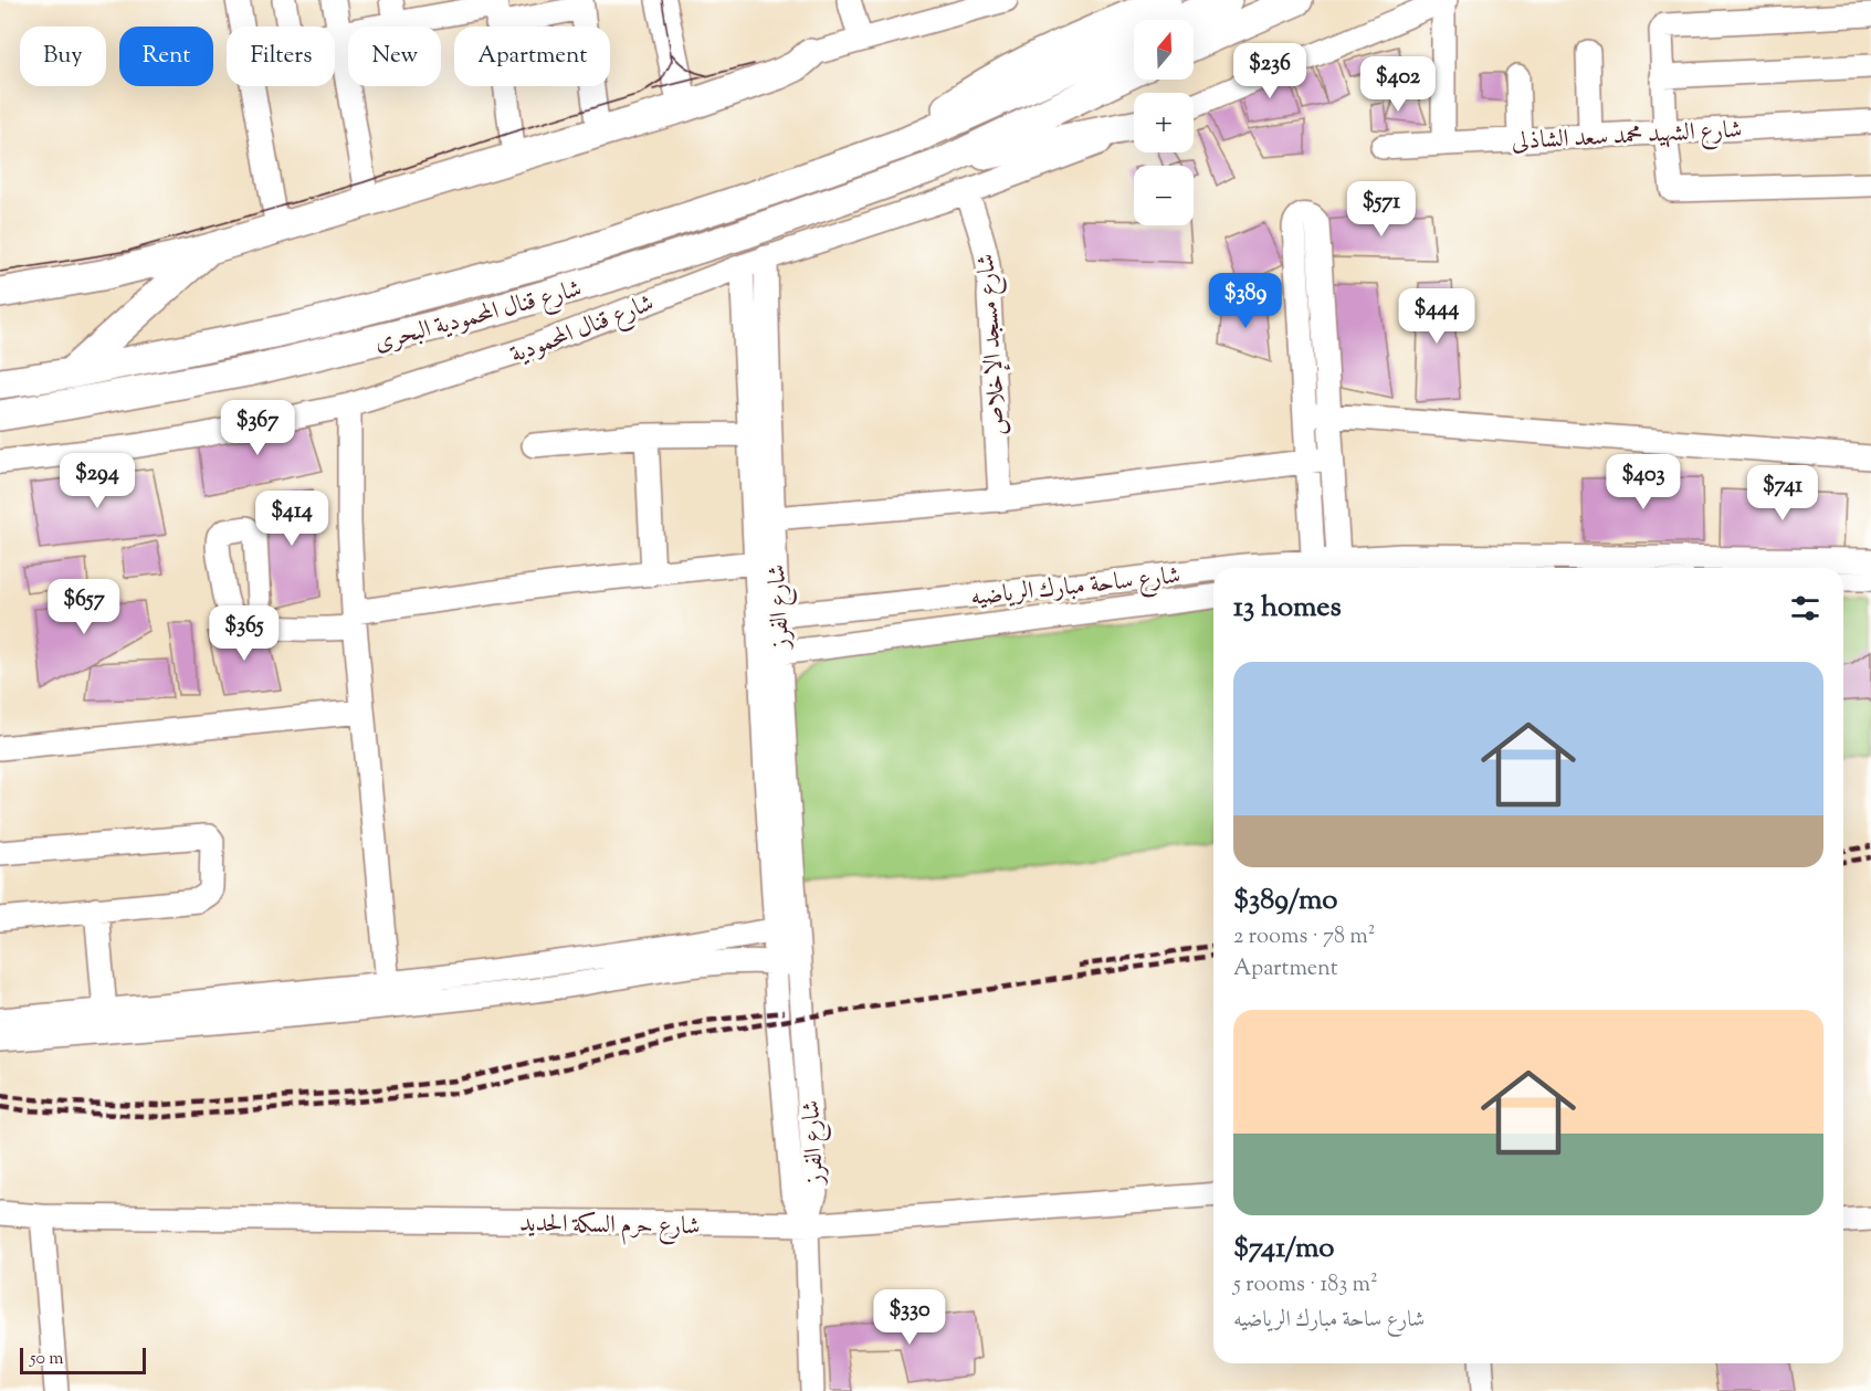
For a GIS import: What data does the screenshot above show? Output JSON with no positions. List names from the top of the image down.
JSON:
{
  "streets": {
    "main road": ["شارع قنال المحمودية البحرى"],
    "street": [
      "شارع الشهيد محمد سعد الشاذلى",
      "شارع قنال المحمودية",
      "شارع مسجد الإخلاص",
      "شارع ساحة مبارك الرياضيه",
      "شارع الفرز",
      "شارع حرم السكة الحديد"
    ]
  },
  "crossings": [
    ["شارع قنال المحمودية", "شارع مسجد الإخلاص"],
    ["شارع قنال المحمودية", "شارع الفرز"],
    ["شارع ساحة مبارك الرياضيه", "شارع الفرز"],
    ["شارع الفرز", "شارع حرم السكة الحديد"]
  ],
  "scale_bar": "50 m",
  "north": "top",
  "page": {
    "map_buttons": ["+", "−"],
    "chip": [
      "Buy",
      "Rent",
      "Filters",
      "New",
      "Apartment"
    ],
    "price": [
      "$236",
      "$402",
      "$571",
      "$389",
      "$444",
      "$367",
      "$294",
      "$403",
      "$741",
      "$414",
      "$657",
      "$365",
      "$330"
    ],
    "heading": "13 homes",
    "list": [
      {
        "name": "$389/mo",
        "note": "2 rooms · 78 m² · Apartment"
      },
      {
        "name": "$741/mo",
        "note": "5 rooms · 183 m² · شارع ساحة مبارك الرياضيه"
      }
    ],
    "scale": "50 m"
  }
}
